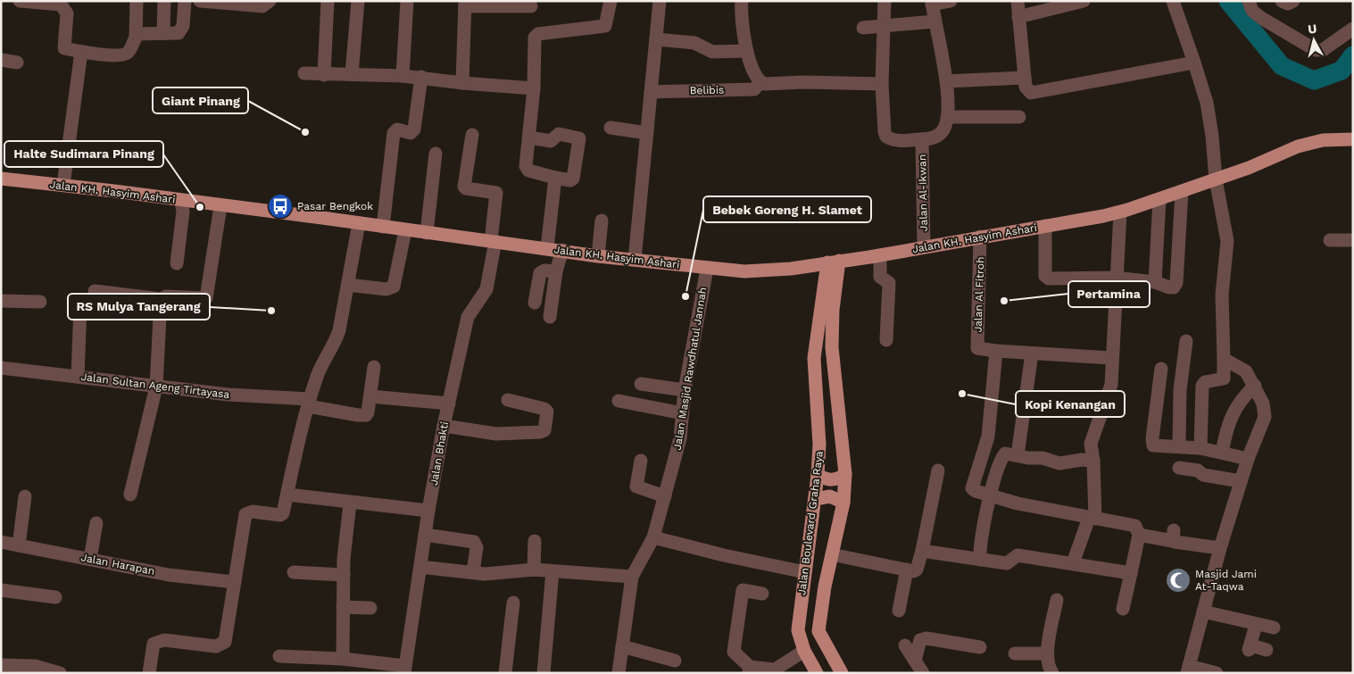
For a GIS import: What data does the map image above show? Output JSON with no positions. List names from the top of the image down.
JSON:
{
  "streets": {
    "main road": ["Jalan KH. Hasyim Ashari", "Jalan Boulevard Graha Raya"],
    "street": [
      "Belibis",
      "Jalan Al-Ikwan",
      "Jalan Al Fitroh",
      "Jalan Masjid Rawdhatul Jannah",
      "Jalan Sultan Ageng Tirtayasa",
      "Jalan Bhakti",
      "Jalan Harapan"
    ]
  },
  "crossings": [
    ["Jalan KH. Hasyim Ashari", "Jalan Al-Ikwan"],
    ["Jalan KH. Hasyim Ashari", "Jalan Al Fitroh"],
    ["Jalan KH. Hasyim Ashari", "Jalan Masjid Rawdhatul Jannah"],
    ["Jalan KH. Hasyim Ashari", "Jalan Bhakti"],
    ["Jalan KH. Hasyim Ashari", "Jalan Boulevard Graha Raya"]
  ],
  "places": {
    "other": [
      "Giant Pinang",
      "Halte Sudimara Pinang",
      "Bebek Goreng H. Slamet",
      "Pertamina",
      "RS Mulya Tangerang",
      "Kopi Kenangan"
    ],
    "bus stop": ["Pasar Bengkok"],
    "mosque": ["Masjid Jami At-Taqwa"]
  },
  "north": "top"
}
